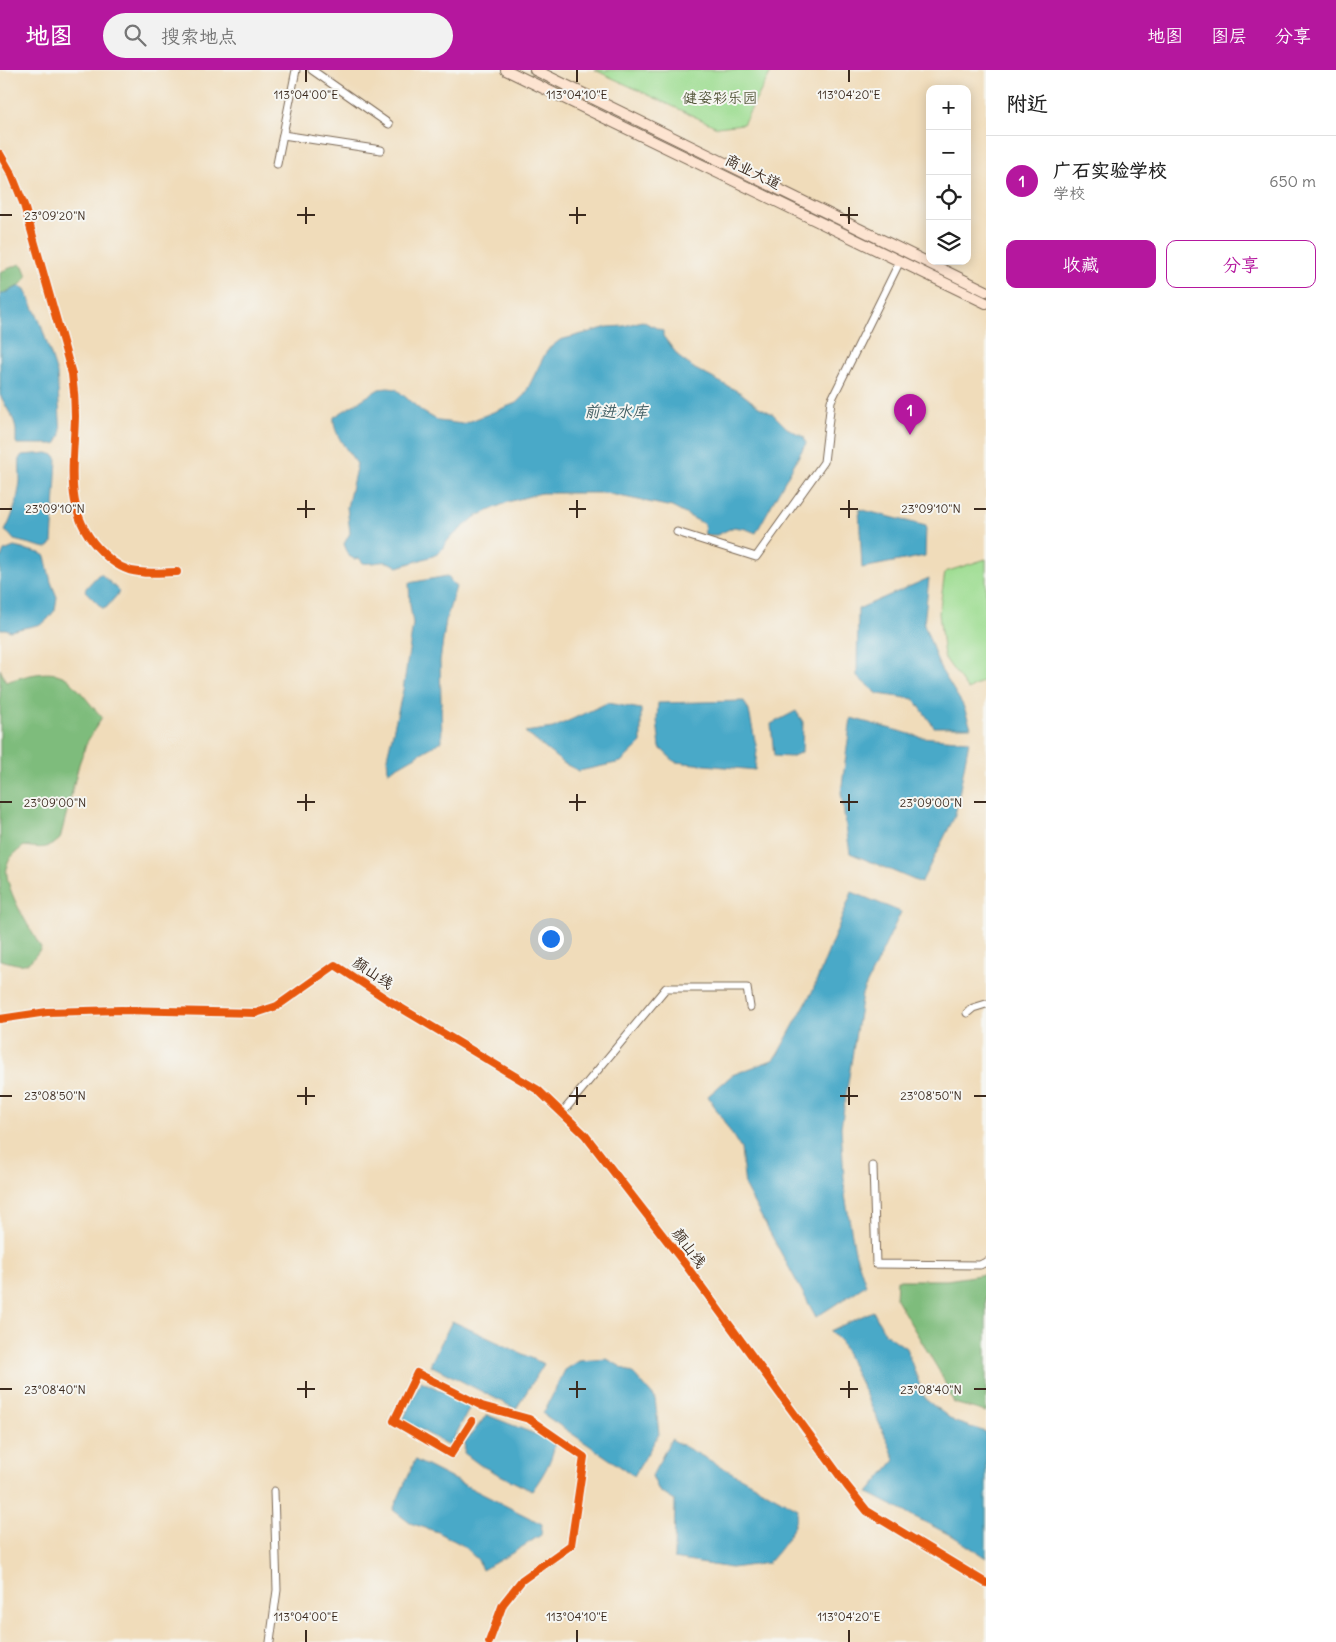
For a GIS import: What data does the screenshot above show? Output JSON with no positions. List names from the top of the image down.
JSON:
{
  "streets": {
    "main road": ["商业大道"],
    "street": ["颜山线"]
  },
  "water": ["前进水库"],
  "parks": ["健姿彩乐园"],
  "page": {
    "header": "地图",
    "search": "搜索地点",
    "nav": ["地图", "图层", "分享"],
    "heading": "附近",
    "map_buttons": ["+", "−"],
    "list": [
      {
        "mark": "1",
        "name": "广石实验学校",
        "note": "学校",
        "value": "650 m"
      }
    ],
    "buttons": ["收藏", "分享"],
    "pins": "1"
  },
  "coordinates": [
    "113°04'00\"E",
    "113°04'10\"E",
    "113°04'20\"E",
    "23°09'20\"N",
    "23°09'10\"N",
    "23°09'00\"N",
    "23°08'50\"N",
    "23°08'40\"N"
  ]
}
